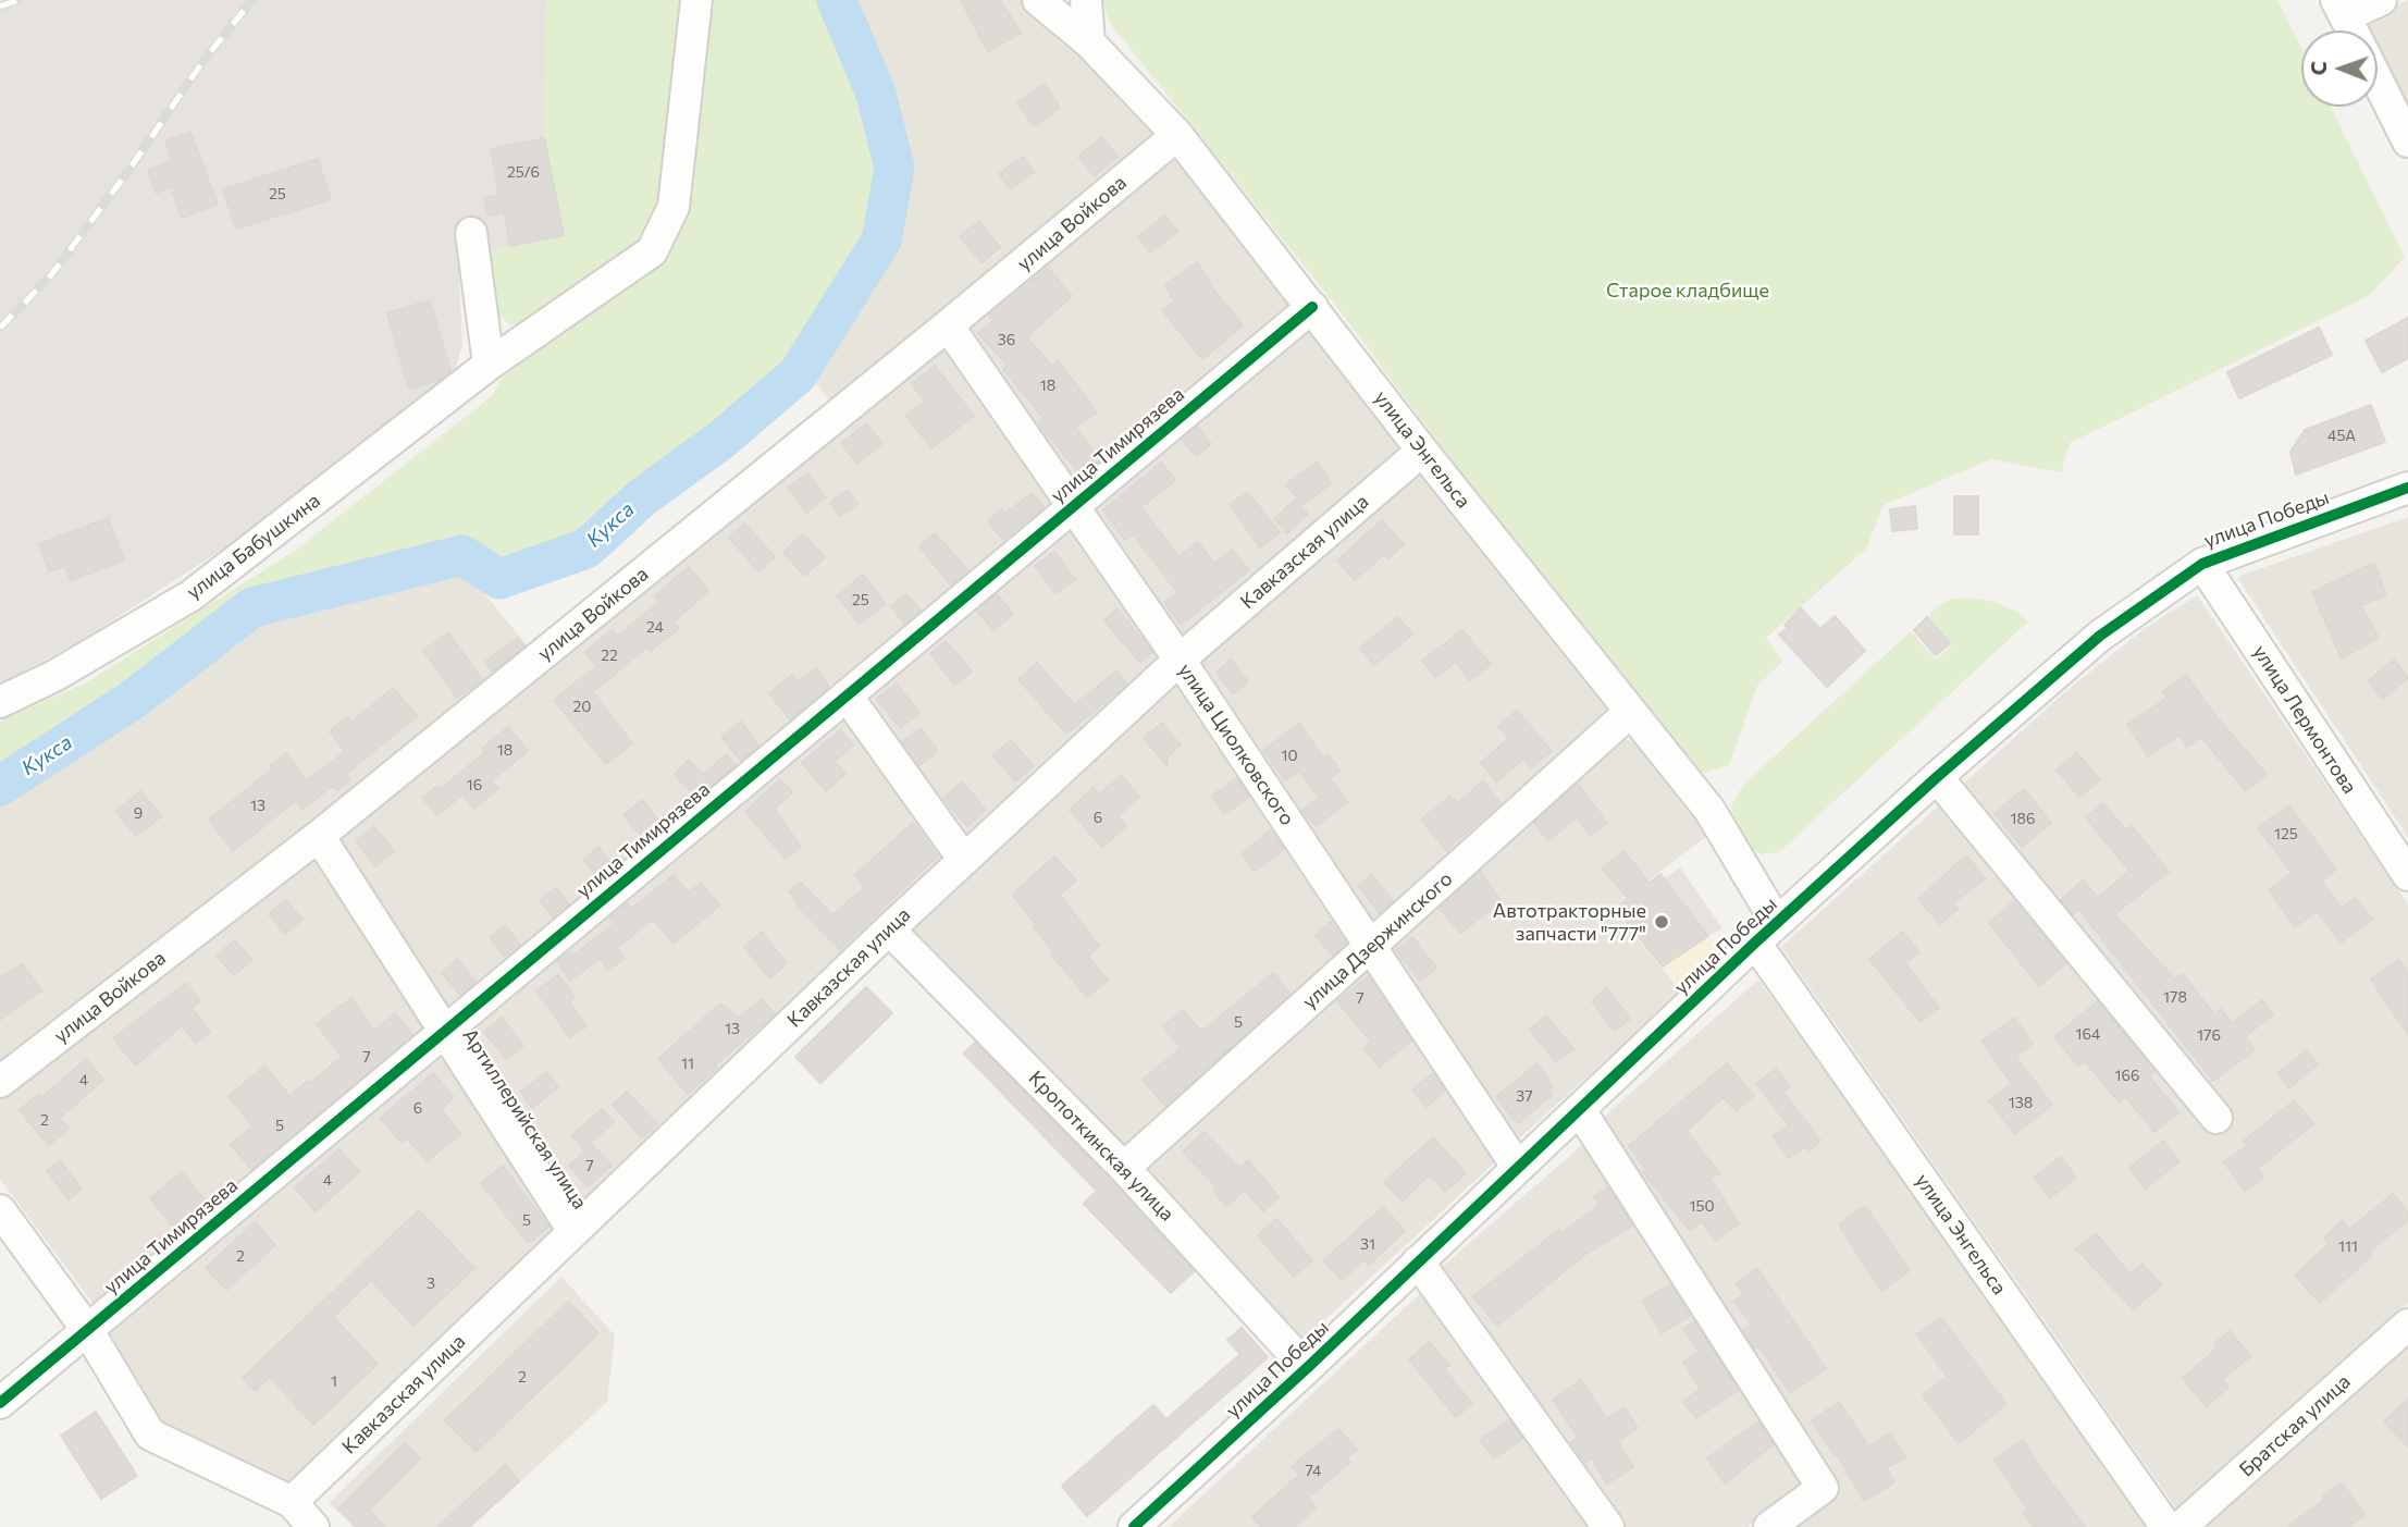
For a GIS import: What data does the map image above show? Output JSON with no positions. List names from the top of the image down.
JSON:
{
  "streets": {
    "street": [
      "улица Войкова",
      "улица Тимирязева",
      "улица Энгельса",
      "улица Победы",
      "улица Бабушкина",
      "Кавказская улица",
      "улица Лермонтова",
      "улица Циолковского",
      "улица Дзержинского",
      "Артиллерийская улица",
      "Кропоткинская улица",
      "Братская улица"
    ]
  },
  "crossings": [
    ["улица Войкова", "улица Энгельса"],
    ["улица Войкова", "улица Циолковского"],
    ["улица Войкова", "Артиллерийская улица"],
    ["улица Тимирязева", "улица Энгельса"],
    ["улица Тимирязева", "улица Циолковского"],
    ["улица Тимирязева", "Артиллерийская улица"],
    ["улица Энгельса", "улица Победы"],
    ["улица Энгельса", "Кавказская улица"],
    ["улица Энгельса", "улица Дзержинского"],
    ["улица Победы", "улица Лермонтова"],
    ["улица Победы", "улица Циолковского"],
    ["улица Победы", "Кропоткинская улица"],
    ["Кавказская улица", "улица Циолковского"],
    ["Кавказская улица", "Артиллерийская улица"],
    ["Кавказская улица", "Кропоткинская улица"],
    ["улица Циолковского", "улица Дзержинского"],
    ["улица Дзержинского", "Кропоткинская улица"]
  ],
  "water": ["Кукса"],
  "parks": ["Старое кладбище"],
  "places": ["Автотракторные запчасти \"777\""],
  "house_numbers": [
    "25/6",
    "25",
    "36",
    "18",
    "45А",
    "25",
    "24",
    "22",
    "20",
    "18",
    "10",
    "16",
    "13",
    "9",
    "6",
    "186",
    "125",
    "178",
    "7",
    "5",
    "13",
    "164",
    "176",
    "7",
    "11",
    "166",
    "4",
    "37",
    "138",
    "6",
    "2",
    "5",
    "7",
    "4",
    "150",
    "5",
    "31",
    "111",
    "2",
    "3",
    "2",
    "1",
    "74"
  ],
  "north": "left"
}
